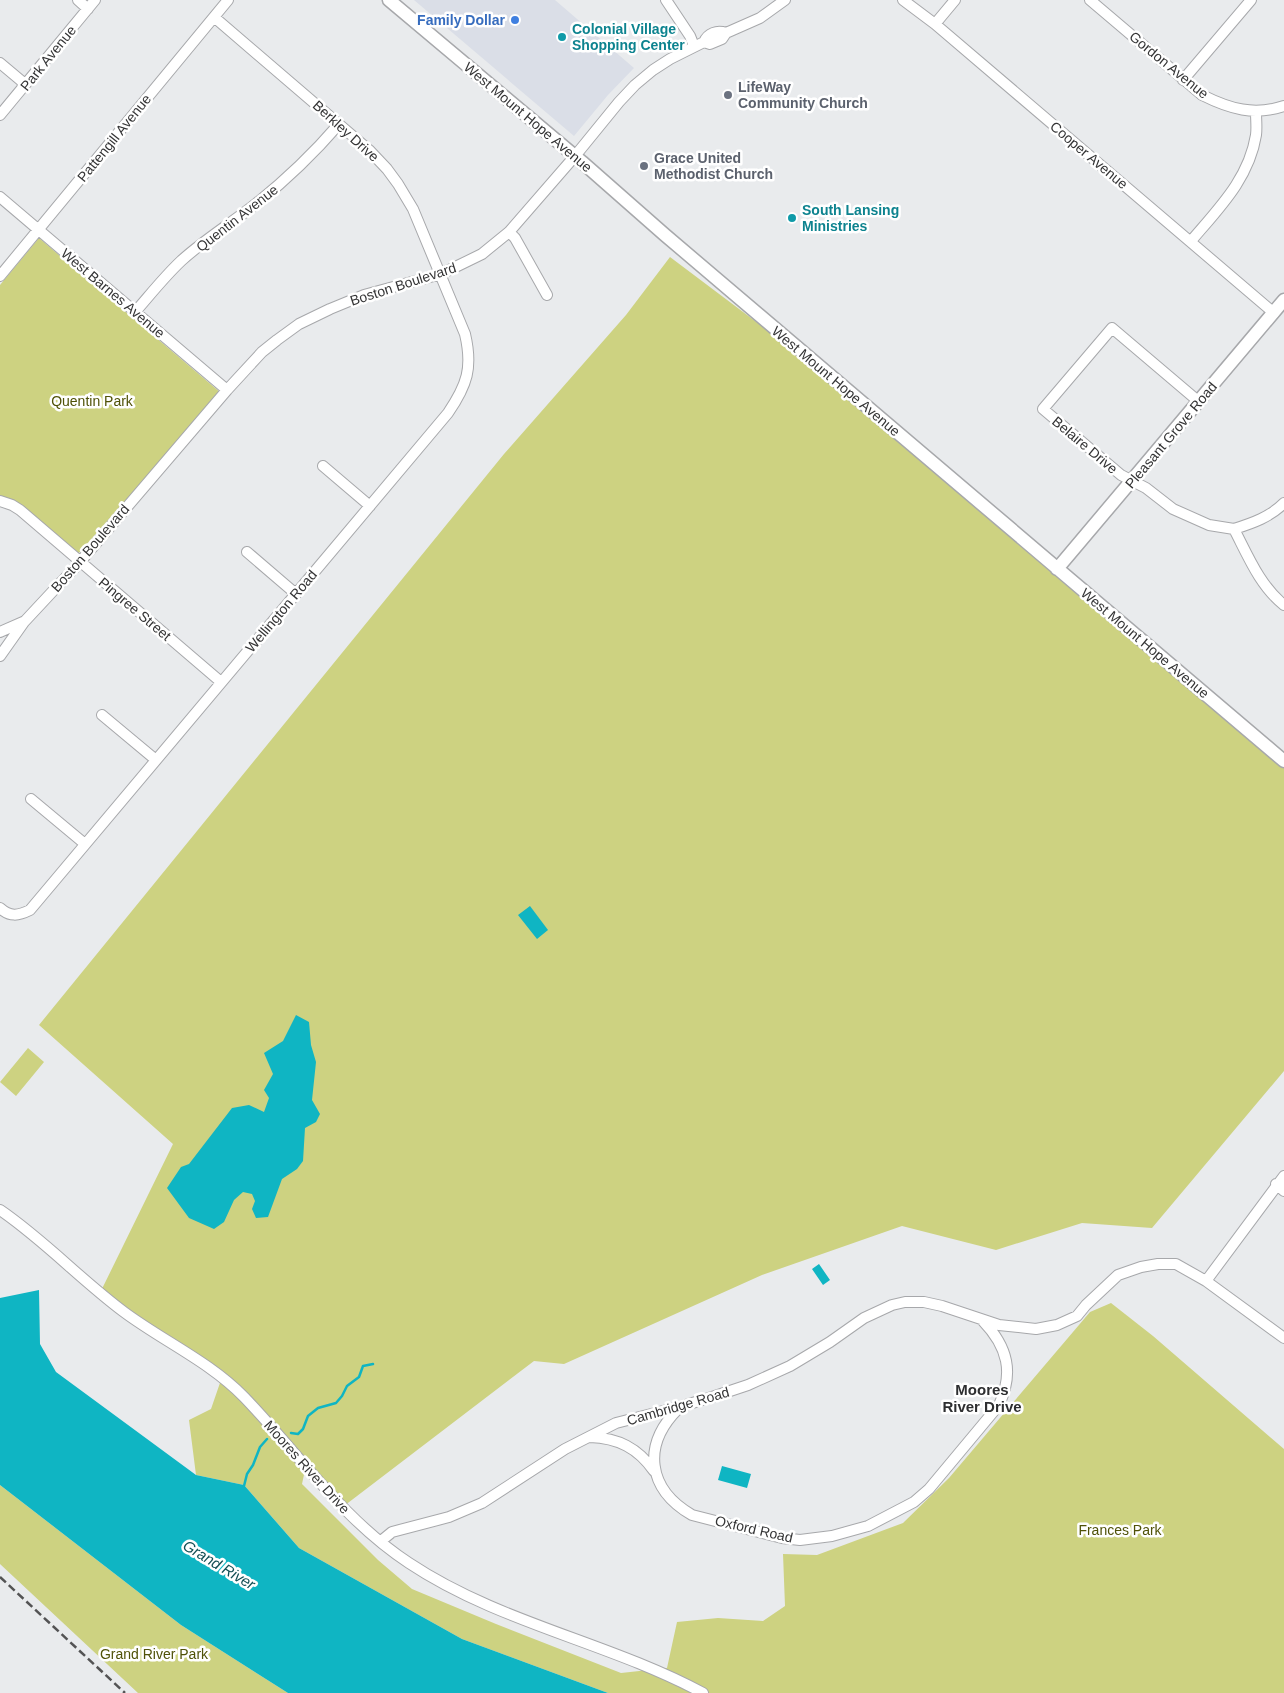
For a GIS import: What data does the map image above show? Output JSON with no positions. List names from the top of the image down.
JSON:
{
  "streets": {
    "street": [
      "Park Avenue",
      "Gordon Avenue",
      "West Mount Hope Avenue",
      "Berkley Drive",
      "Pattengill Avenue",
      "Cooper Avenue",
      "Quentin Avenue",
      "Boston Boulevard",
      "West Barnes Avenue",
      "Pleasant Grove Road",
      "Belaire Drive",
      "Pingree Street",
      "Wellington Road",
      "Cambridge Road",
      "Moores River Drive",
      "Oxford Road"
    ]
  },
  "crossings": [
    ["West Mount Hope Avenue", "Boston Boulevard"],
    ["West Mount Hope Avenue", "Pleasant Grove Road"],
    ["Berkley Drive", "Pattengill Avenue"],
    ["Berkley Drive", "Quentin Avenue"],
    ["Berkley Drive", "Boston Boulevard"],
    ["Berkley Drive", "Wellington Road"],
    ["Pattengill Avenue", "West Barnes Avenue"],
    ["Cooper Avenue", "Pleasant Grove Road"],
    ["Quentin Avenue", "West Barnes Avenue"],
    ["Boston Boulevard", "West Barnes Avenue"],
    ["Boston Boulevard", "Pingree Street"],
    ["Boston Boulevard", "Wellington Road"],
    ["Pleasant Grove Road", "Belaire Drive"],
    ["Pingree Street", "Wellington Road"],
    ["Cambridge Road", "Moores River Drive"],
    ["Cambridge Road", "Oxford Road"]
  ],
  "districts": ["Moores River Drive"],
  "water": ["Grand River"],
  "parks": ["Quentin Park", "Frances Park", "Grand River Park"],
  "places": [
    "Family Dollar",
    "Colonial Village Shopping Center",
    "LifeWay Community Church",
    "Grace United Methodist Church",
    "South Lansing Ministries"
  ]
}
